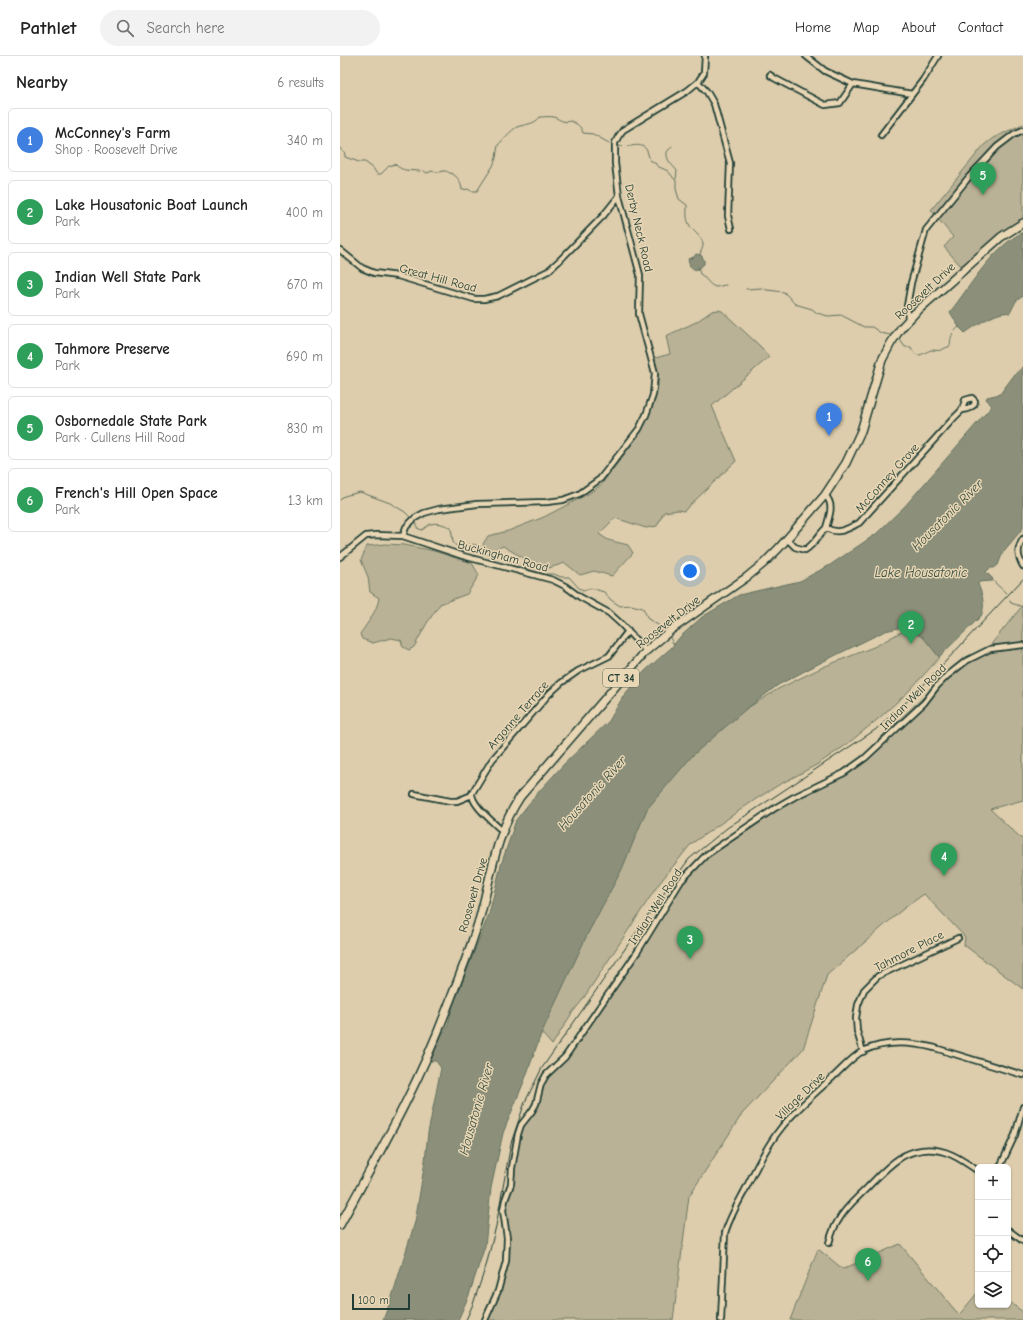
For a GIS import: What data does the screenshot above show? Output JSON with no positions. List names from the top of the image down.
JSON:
{
  "streets": {
    "main road": ["Roosevelt Drive", "CT 34"],
    "street": [
      "Derby Neck Road",
      "Great Hill Road",
      "McConney Grove",
      "Buckingham Road",
      "Indian Well Road",
      "Argonne Terrace",
      "Tahmore Place",
      "Village Drive"
    ]
  },
  "crossings": [
    ["Derby Neck Road", "Great Hill Road"],
    ["Derby Neck Road", "Buckingham Road"],
    ["Roosevelt Drive", "Buckingham Road"],
    ["Buckingham Road", "Argonne Terrace"],
    ["Tahmore Place", "Village Drive"]
  ],
  "water": ["Housatonic River", "Lake Housatonic"],
  "scale_bar": "100 m",
  "page": {
    "header": "Pathlet",
    "search": "Search here",
    "nav": [
      "Home",
      "Map",
      "About",
      "Contact"
    ],
    "heading": ["Nearby", "6 results"],
    "list": [
      {
        "mark": "1",
        "name": "McConney's Farm",
        "note": "Shop · Roosevelt Drive",
        "value": "340 m"
      },
      {
        "mark": "2",
        "name": "Lake Housatonic Boat Launch",
        "note": "Park",
        "value": "400 m"
      },
      {
        "mark": "3",
        "name": "Indian Well State Park",
        "note": "Park",
        "value": "670 m"
      },
      {
        "mark": "4",
        "name": "Tahmore Preserve",
        "note": "Park",
        "value": "690 m"
      },
      {
        "mark": "5",
        "name": "Osbornedale State Park",
        "note": "Park · Cullens Hill Road",
        "value": "830 m"
      },
      {
        "mark": "6",
        "name": "French's Hill Open Space",
        "note": "Park",
        "value": "1.3 km"
      }
    ],
    "pins": [
      "5",
      "1",
      "2",
      "4",
      "3",
      "6"
    ],
    "map_buttons": ["+", "−"],
    "scale": "100 m"
  }
}
